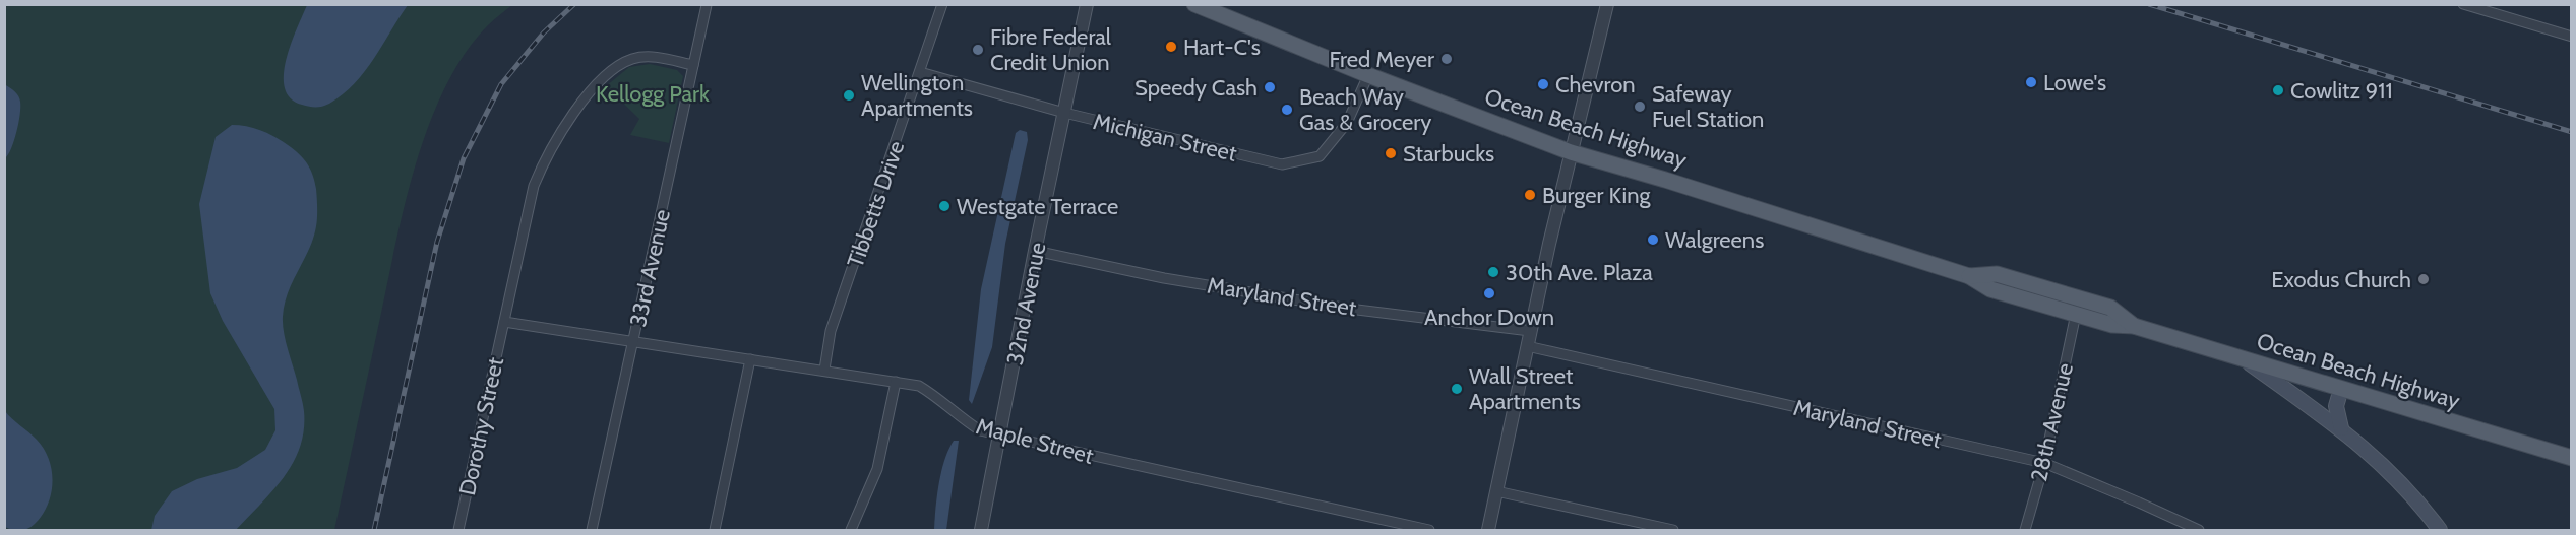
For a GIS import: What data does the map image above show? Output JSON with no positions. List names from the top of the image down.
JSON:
{
  "streets": {
    "main road": ["Ocean Beach Highway"],
    "street": [
      "Michigan Street",
      "Tibbetts Drive",
      "33rd Avenue",
      "Maryland Street",
      "32nd Avenue",
      "28th Avenue",
      "Dorothy Street",
      "Maple Street"
    ]
  },
  "crossings": [
    ["Ocean Beach Highway", "Michigan Street"],
    ["Ocean Beach Highway", "28th Avenue"],
    ["Michigan Street", "Tibbetts Drive"],
    ["Michigan Street", "32nd Avenue"],
    ["Tibbetts Drive", "Maple Street"],
    ["33rd Avenue", "Dorothy Street"],
    ["33rd Avenue", "Maple Street"],
    ["Maryland Street", "32nd Avenue"],
    ["Maryland Street", "28th Avenue"],
    ["32nd Avenue", "Maple Street"],
    ["Dorothy Street", "Maple Street"]
  ],
  "parks": ["Kellogg Park"],
  "places": [
    "Hart-C's",
    "Fibre Federal Credit Union",
    "Fred Meyer",
    "Lowe's",
    "Chevron",
    "Speedy Cash",
    "Cowlitz 911",
    "Wellington Apartments",
    "Safeway Fuel Station",
    "Beach Way Gas & Grocery",
    "Starbucks",
    "Burger King",
    "Westgate Terrace",
    "Walgreens",
    "30th Ave. Plaza",
    "Exodus Church",
    "Anchor Down",
    "Wall Street Apartments"
  ]
}
